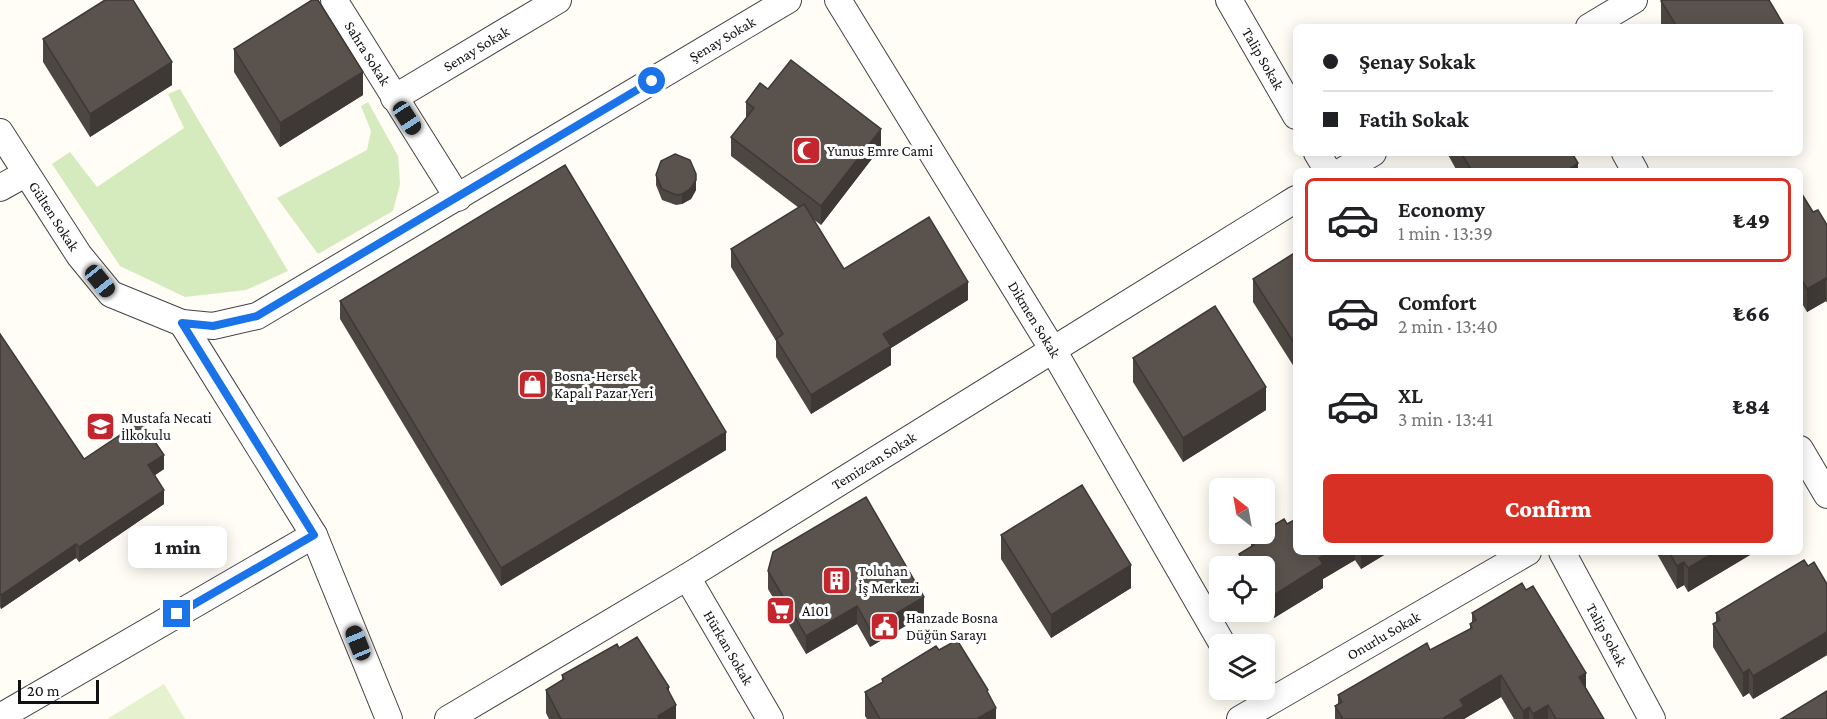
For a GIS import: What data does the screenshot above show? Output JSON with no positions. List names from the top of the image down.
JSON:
{
  "streets": {
    "street": [
      "Şenay Sokak",
      "Senay Sokak",
      "Sahra Sokak",
      "Talip Sokak",
      "Gülten Sokak",
      "Dikmen Sokak",
      "Temizcan Sokak",
      "Onurlu Sokak",
      "Hürkan Sokak"
    ]
  },
  "crossings": [
    ["Şenay Sokak", "Sahra Sokak"],
    ["Şenay Sokak", "Gülten Sokak"],
    ["Senay Sokak", "Sahra Sokak"],
    ["Dikmen Sokak", "Temizcan Sokak"],
    ["Temizcan Sokak", "Hürkan Sokak"]
  ],
  "places": {
    "mosque": ["Yunus Emre Cami"],
    "shop": ["Bosna-Hersek Kapalı Pazar Yeri"],
    "school or university": ["Mustafa Necati İlkokulu"],
    "building": ["Toluhan İş Merkezi"],
    "supermarket": ["A101"],
    "public building": ["Hanzade Bosna Düğün Sarayı"]
  },
  "scale_bar": "20 m",
  "north": "top left",
  "page": {
    "banner": ["Şenay Sokak", "Fatih Sokak"],
    "list": [
      {
        "name": "Economy",
        "note": "1 min · 13:39",
        "value": "₺49"
      },
      {
        "name": "Comfort",
        "note": "2 min · 13:40",
        "value": "₺66"
      },
      {
        "name": "XL",
        "note": "3 min · 13:41",
        "value": "₺84"
      }
    ],
    "buttons": "Confirm",
    "bubble": "1 min",
    "scale": "20 m"
  }
}
